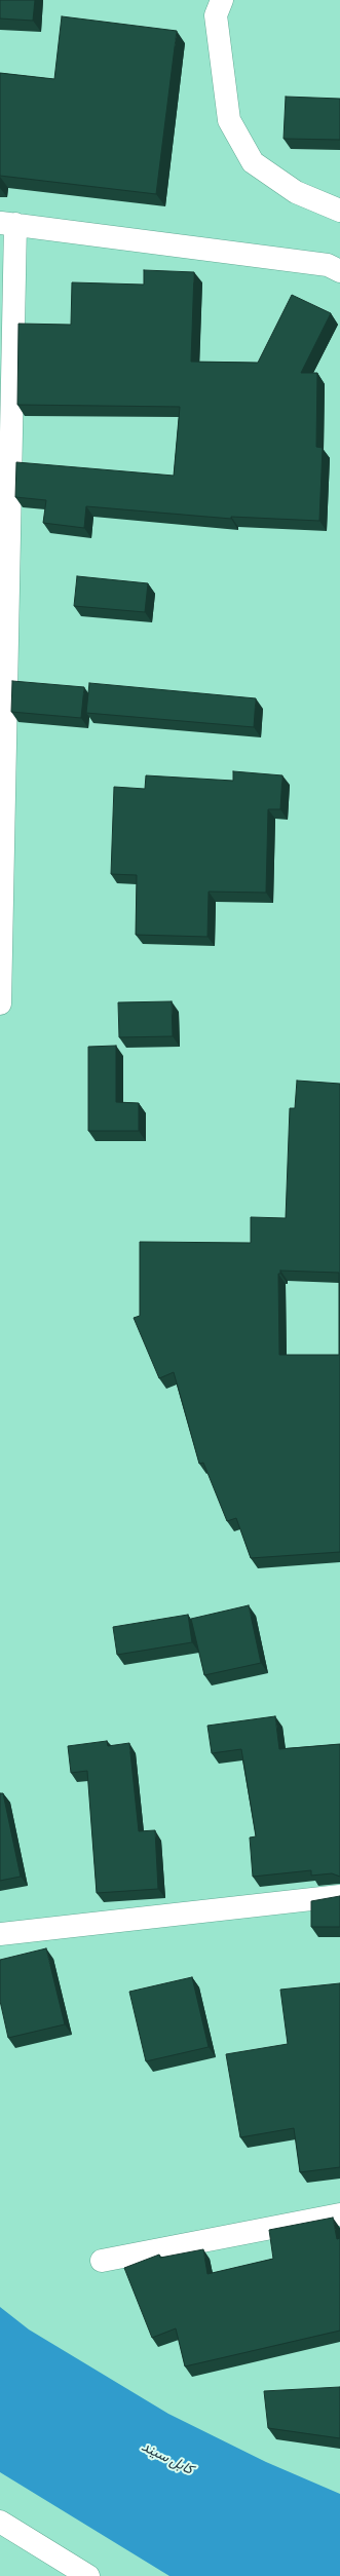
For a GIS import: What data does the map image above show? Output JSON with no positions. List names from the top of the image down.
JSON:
{
  "water": ["کابل سيند"]
}
